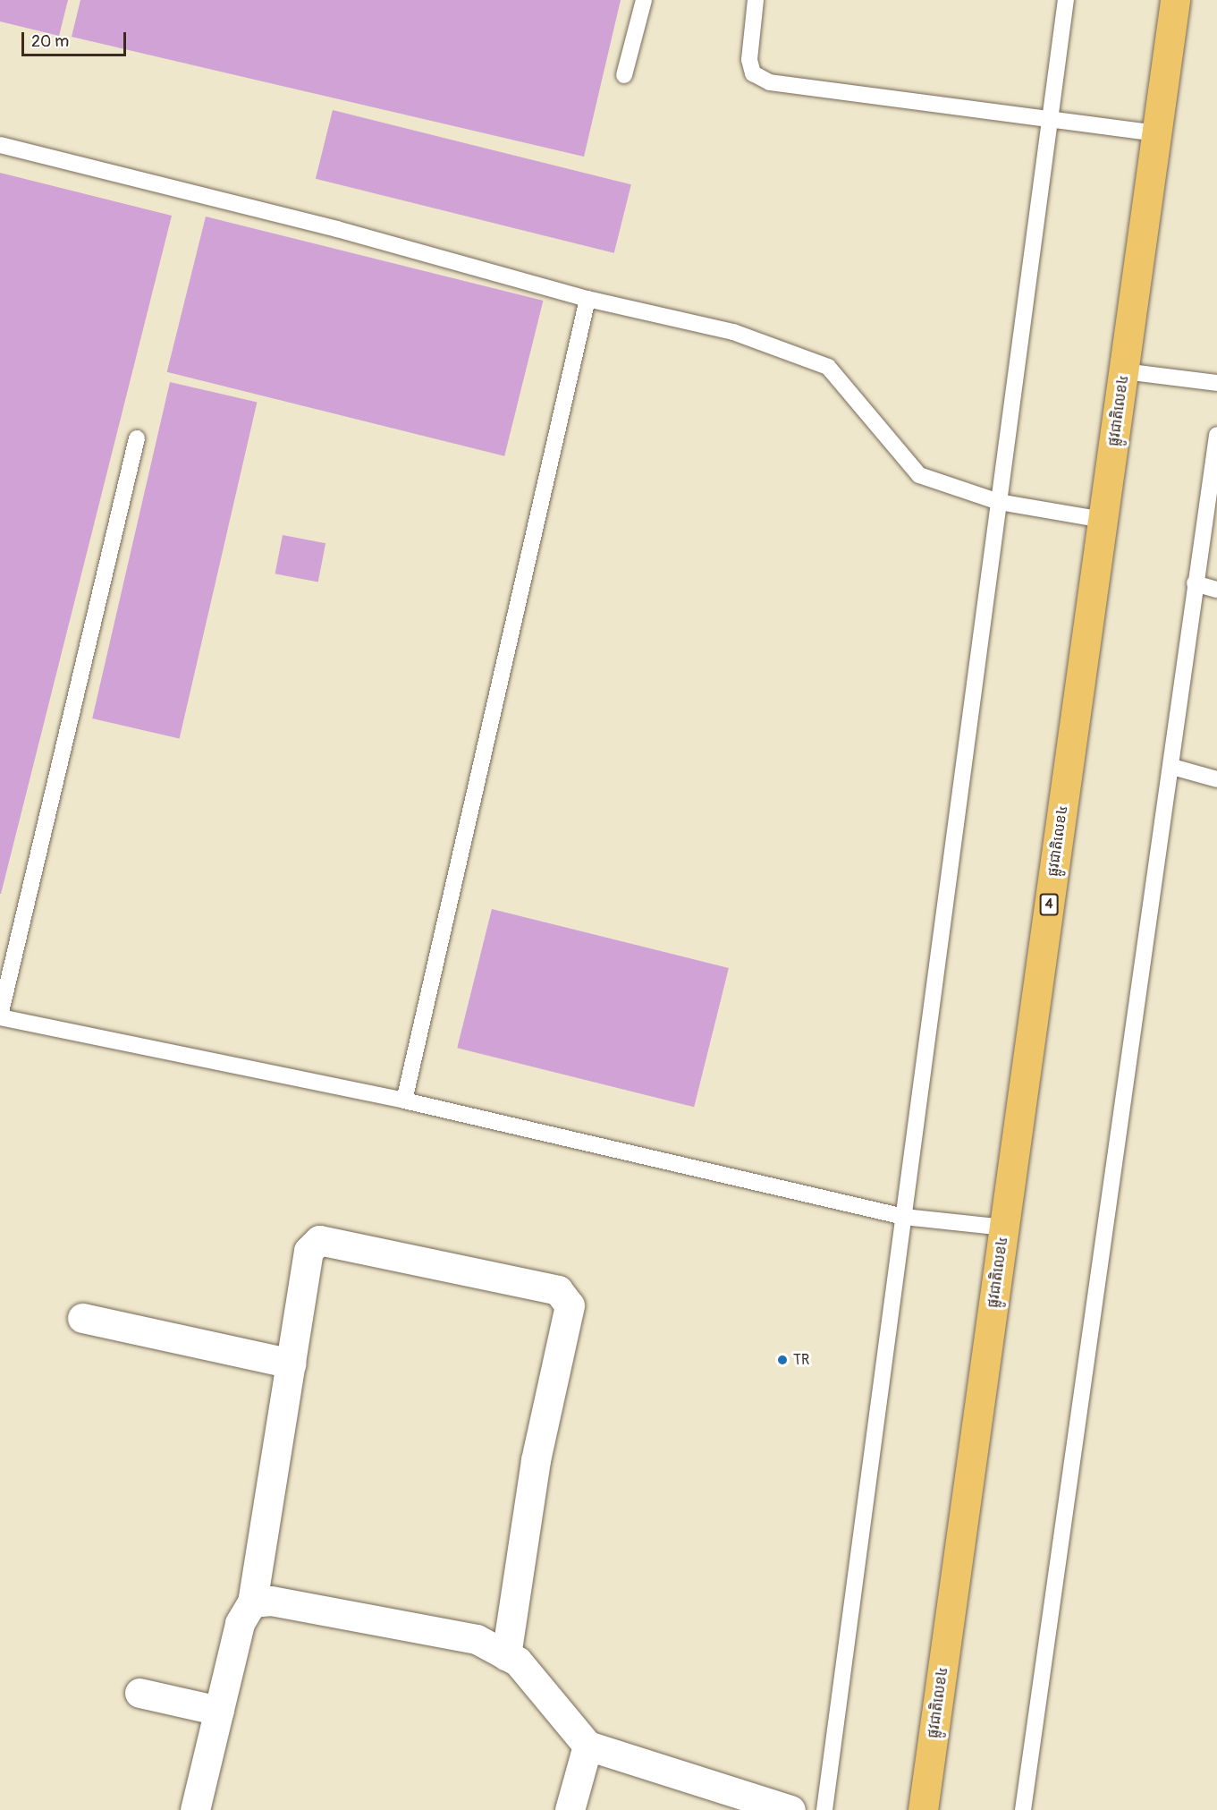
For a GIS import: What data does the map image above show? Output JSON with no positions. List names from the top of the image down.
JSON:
{
  "streets": {
    "highway": ["ផ្លូវជាតិលេខ៤", "4"]
  },
  "places": ["TR"],
  "scale_bar": "20 m"
}
